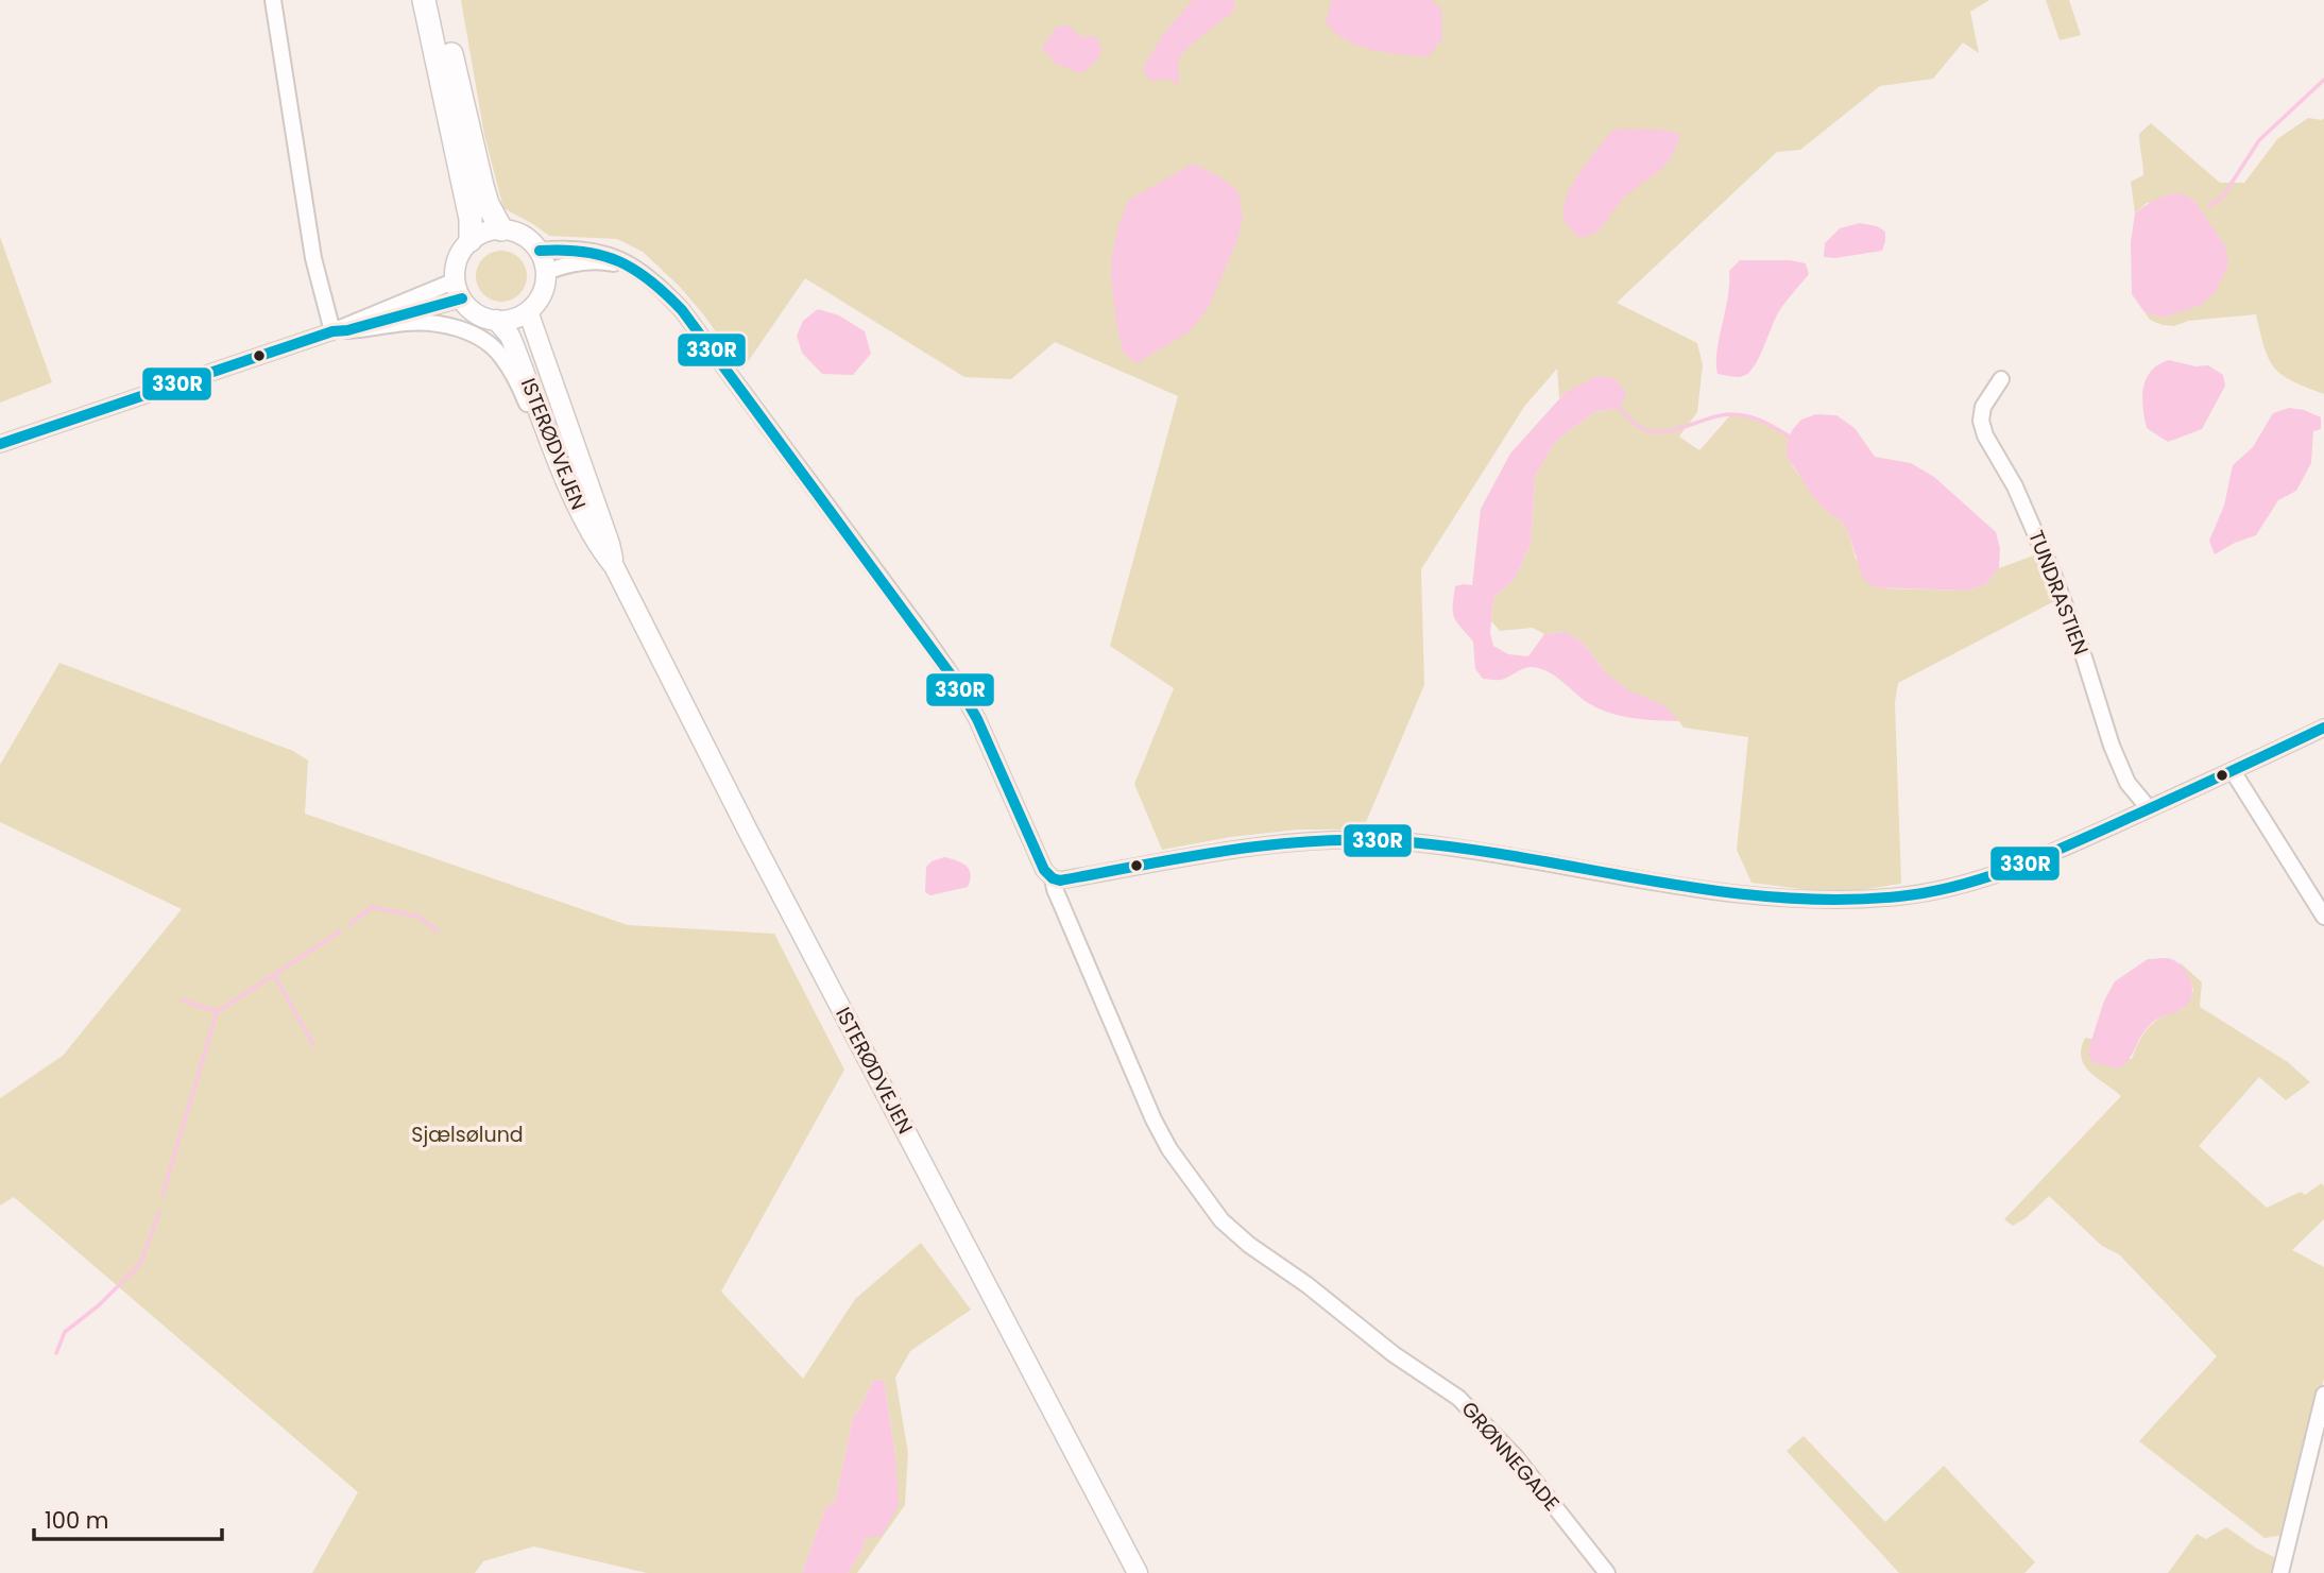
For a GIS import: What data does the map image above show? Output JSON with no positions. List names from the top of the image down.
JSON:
{
  "streets": {
    "main road": ["ISTERØDVEJEN"],
    "street": ["TUNDRASTIEN", "GRØNNEGADE"]
  },
  "crossings": [
    ["ISTERØDVEJEN", "GRØNNEGADE"]
  ],
  "parks": ["Sjælsølund"],
  "lines": ["transit line 330R"],
  "scale_bar": "100 m"
}
